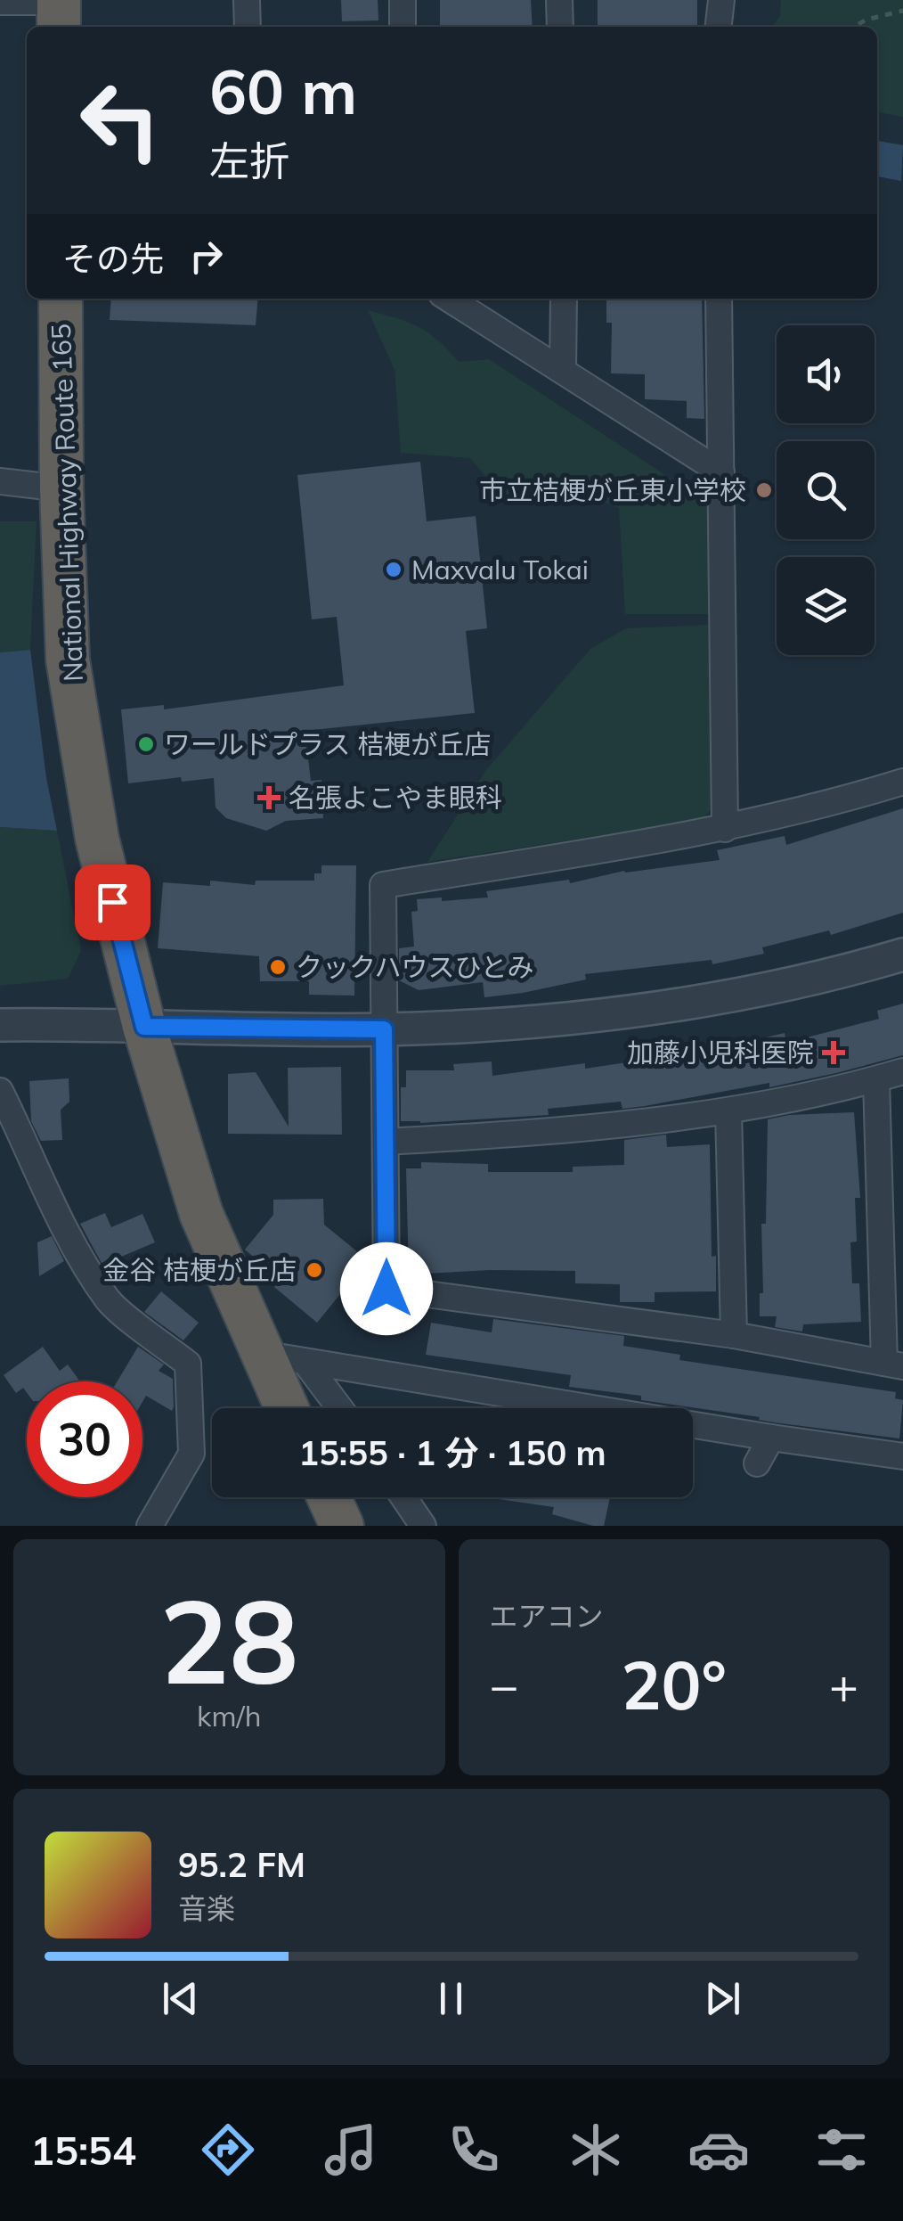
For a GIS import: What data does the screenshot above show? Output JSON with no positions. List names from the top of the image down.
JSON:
{
  "streets": {
    "highway": ["National Highway Route 165"]
  },
  "places": {
    "other": [
      "市立桔梗が丘東小学校",
      "Maxvalu Tokai",
      "ワールドプラス 桔梗が丘店",
      "クックハウスひとみ",
      "金谷 桔梗が丘店"
    ],
    "health": ["名張よこやま眼科", "加藤小児科医院"]
  },
  "page": {
    "turn": ["60 m", "左折"],
    "then": "その先",
    "limit": "30",
    "trip": "15:55 · 1 分 · 150 m",
    "tile": [
      ["28", "km/h"],
      "エアコン"
    ],
    "heat": ["−", "20°", "+"],
    "song": ["95.2 FM", "音楽"],
    "tabs": "15:54"
  }
}
